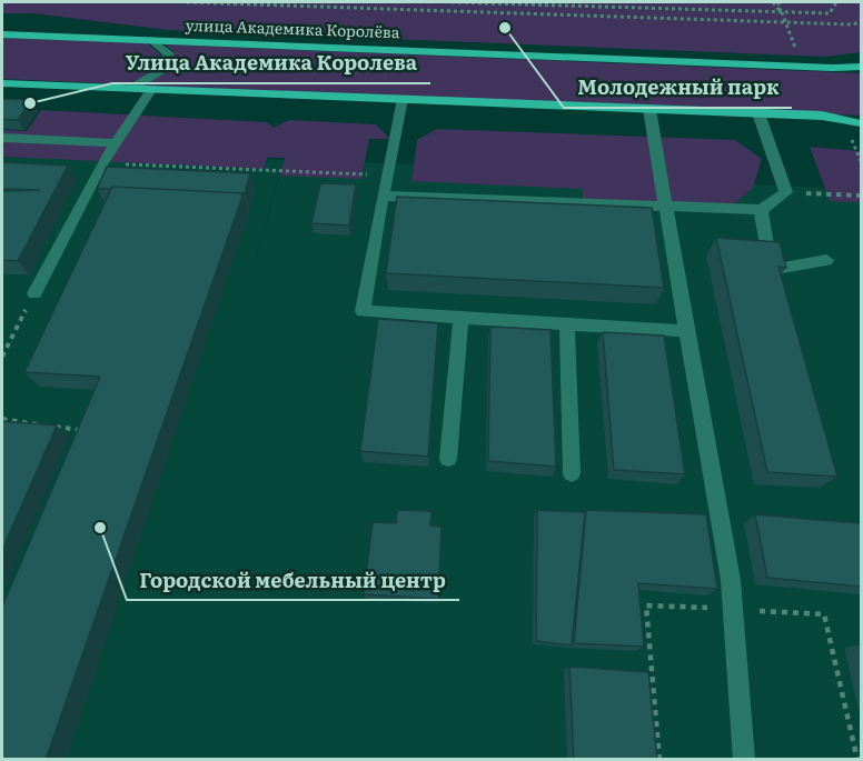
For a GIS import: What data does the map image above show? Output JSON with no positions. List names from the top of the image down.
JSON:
{
  "streets": {
    "main road": ["улица Академика Королёва"]
  },
  "places": ["Молодежный парк", "Улица Академика Королева", "Городской мебельный центр"]
}
